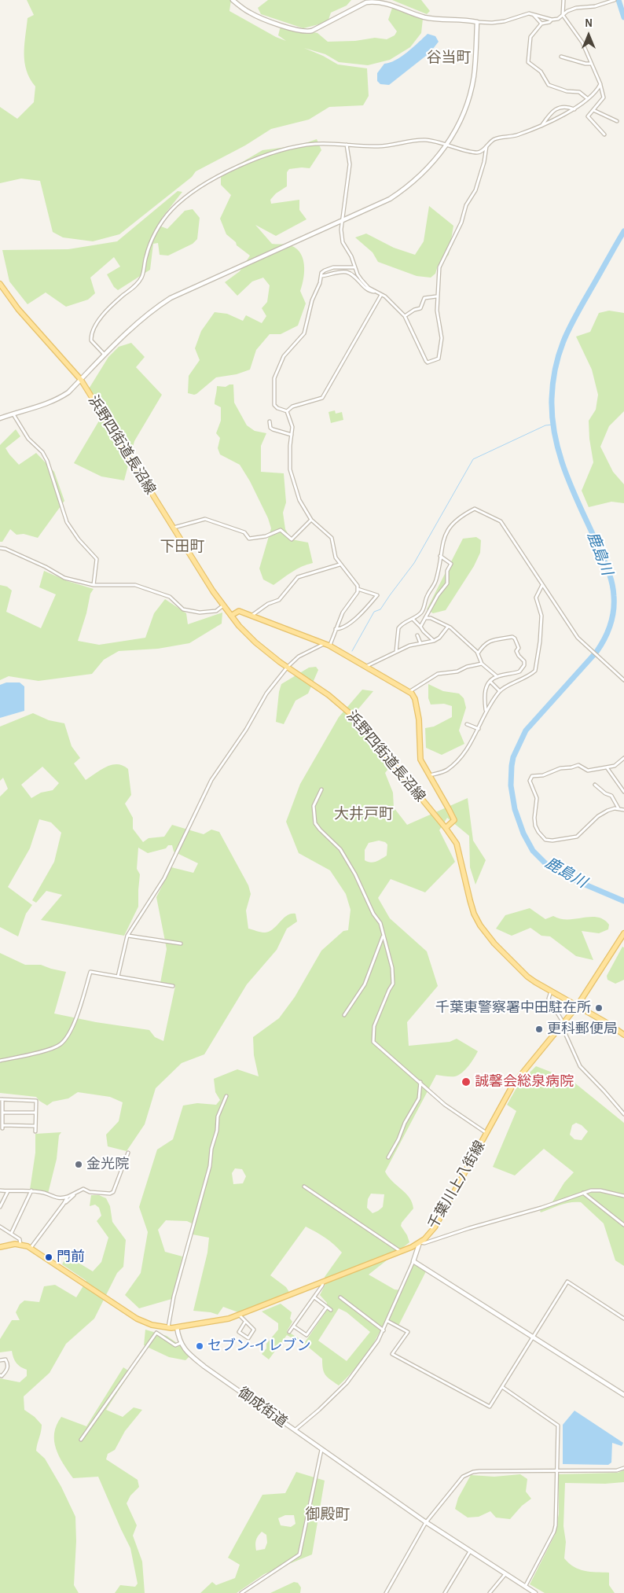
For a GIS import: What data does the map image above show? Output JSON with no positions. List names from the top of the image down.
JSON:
{
  "streets": {
    "main road": ["浜野四街道長沼線", "千葉川上八街線"],
    "street": ["御成街道"]
  },
  "crossings": [
    ["浜野四街道長沼線", "千葉川上八街線"],
    ["千葉川上八街線", "御成街道"]
  ],
  "districts": [
    "谷当町",
    "下田町",
    "大井戸町",
    "御殿町"
  ],
  "water": ["鹿島川"],
  "places": [
    "千葉東警察署中田駐在所",
    "更科郵便局",
    "誠馨会総泉病院",
    "金光院",
    "門前",
    "セブン-イレブン"
  ],
  "north": "top"
}
